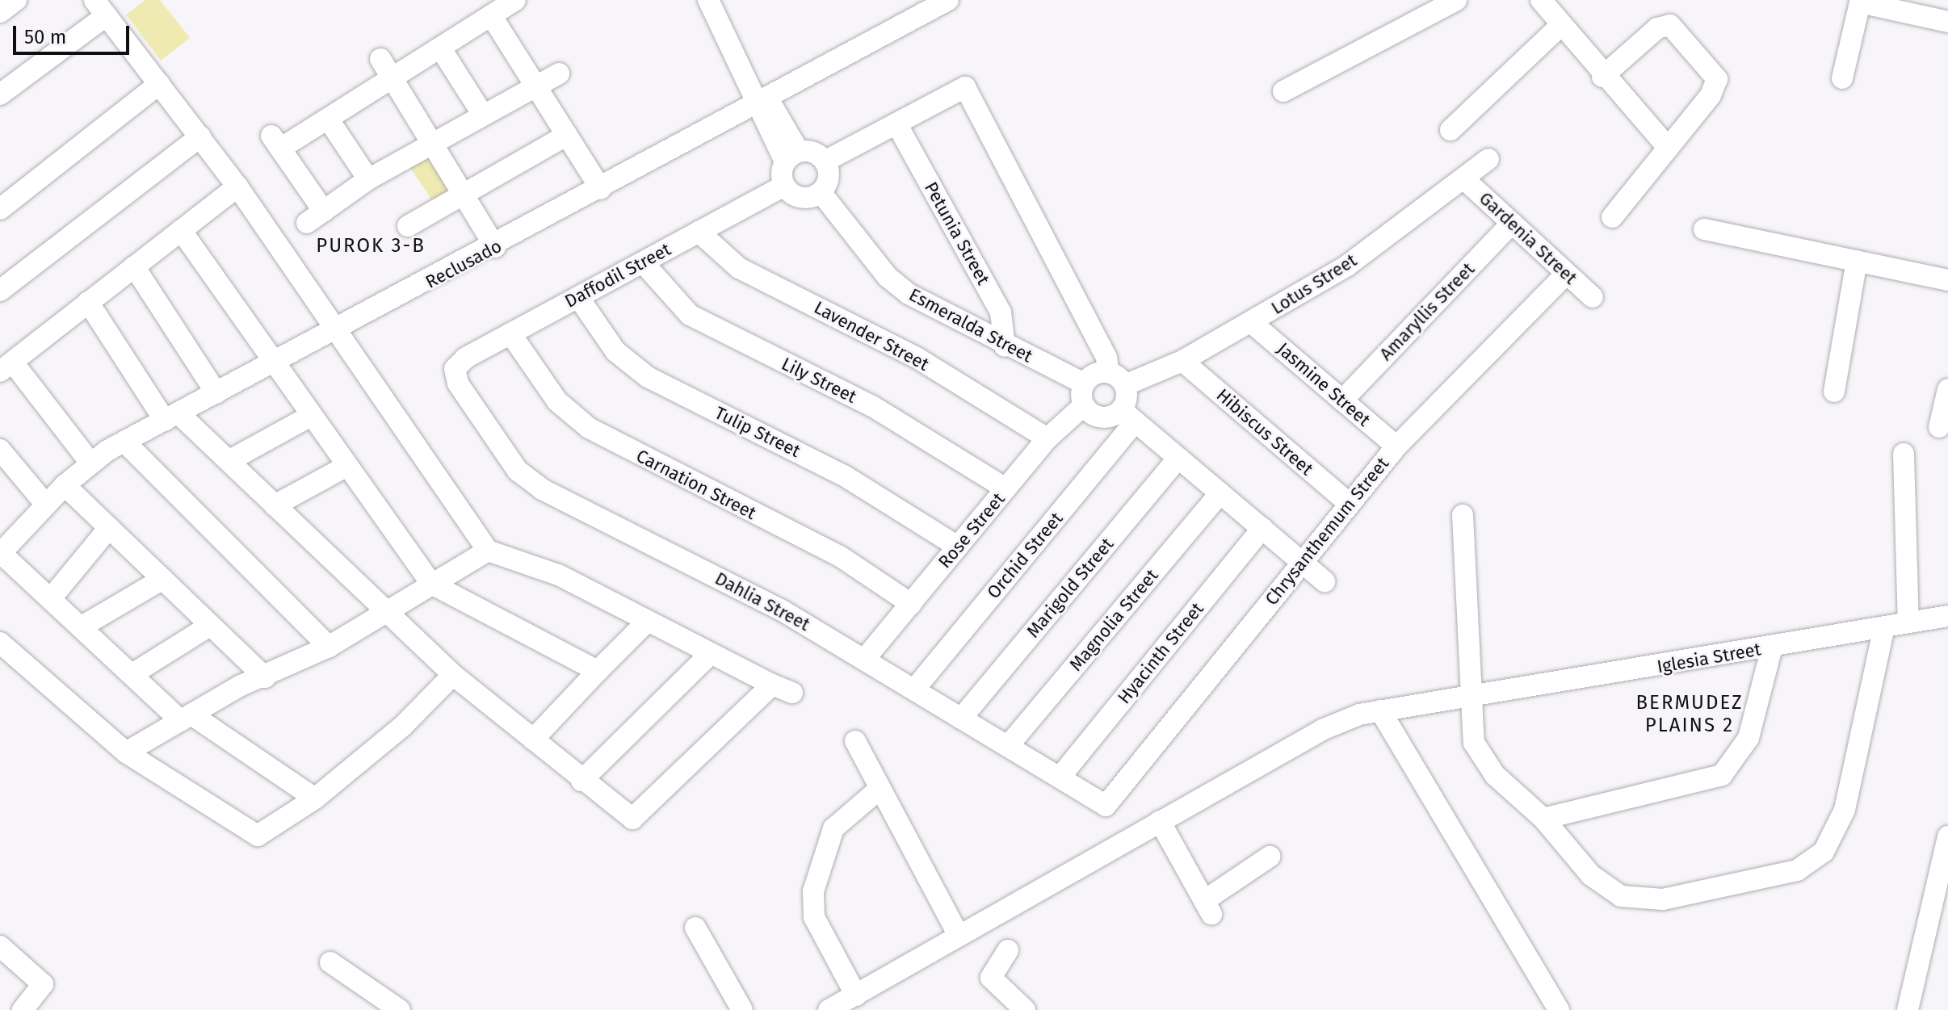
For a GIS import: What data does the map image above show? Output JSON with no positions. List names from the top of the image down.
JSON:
{
  "streets": {
    "street": [
      "Petunia Street",
      "Gardenia Street",
      "Reclusado",
      "Daffodil Street",
      "Lotus Street",
      "Amaryllis Street",
      "Esmeralda Street",
      "Lavender Street",
      "Lily Street",
      "Jasmine Street",
      "Tulip Street",
      "Hibiscus Street",
      "Carnation Street",
      "Rose Street",
      "Chrysanthemum Street",
      "Orchid Street",
      "Marigold Street",
      "Dahlia Street",
      "Magnolia Street",
      "Hyacinth Street",
      "Iglesia Street"
    ]
  },
  "crossings": [
    ["Petunia Street", "Esmeralda Street"],
    ["Gardenia Street", "Lotus Street"],
    ["Gardenia Street", "Amaryllis Street"],
    ["Gardenia Street", "Chrysanthemum Street"],
    ["Daffodil Street", "Esmeralda Street"],
    ["Daffodil Street", "Lavender Street"],
    ["Daffodil Street", "Lily Street"],
    ["Daffodil Street", "Tulip Street"],
    ["Daffodil Street", "Carnation Street"],
    ["Daffodil Street", "Dahlia Street"],
    ["Lotus Street", "Esmeralda Street"],
    ["Lotus Street", "Jasmine Street"],
    ["Lotus Street", "Hibiscus Street"],
    ["Amaryllis Street", "Jasmine Street"],
    ["Lavender Street", "Rose Street"],
    ["Lily Street", "Rose Street"],
    ["Jasmine Street", "Chrysanthemum Street"],
    ["Tulip Street", "Rose Street"],
    ["Hibiscus Street", "Chrysanthemum Street"],
    ["Carnation Street", "Rose Street"],
    ["Rose Street", "Dahlia Street"],
    ["Chrysanthemum Street", "Dahlia Street"],
    ["Orchid Street", "Dahlia Street"],
    ["Marigold Street", "Dahlia Street"],
    ["Dahlia Street", "Magnolia Street"],
    ["Dahlia Street", "Hyacinth Street"]
  ],
  "districts": ["PUROK 3-B", "BERMUDEZ PLAINS 2"],
  "scale_bar": "50 m"
}
